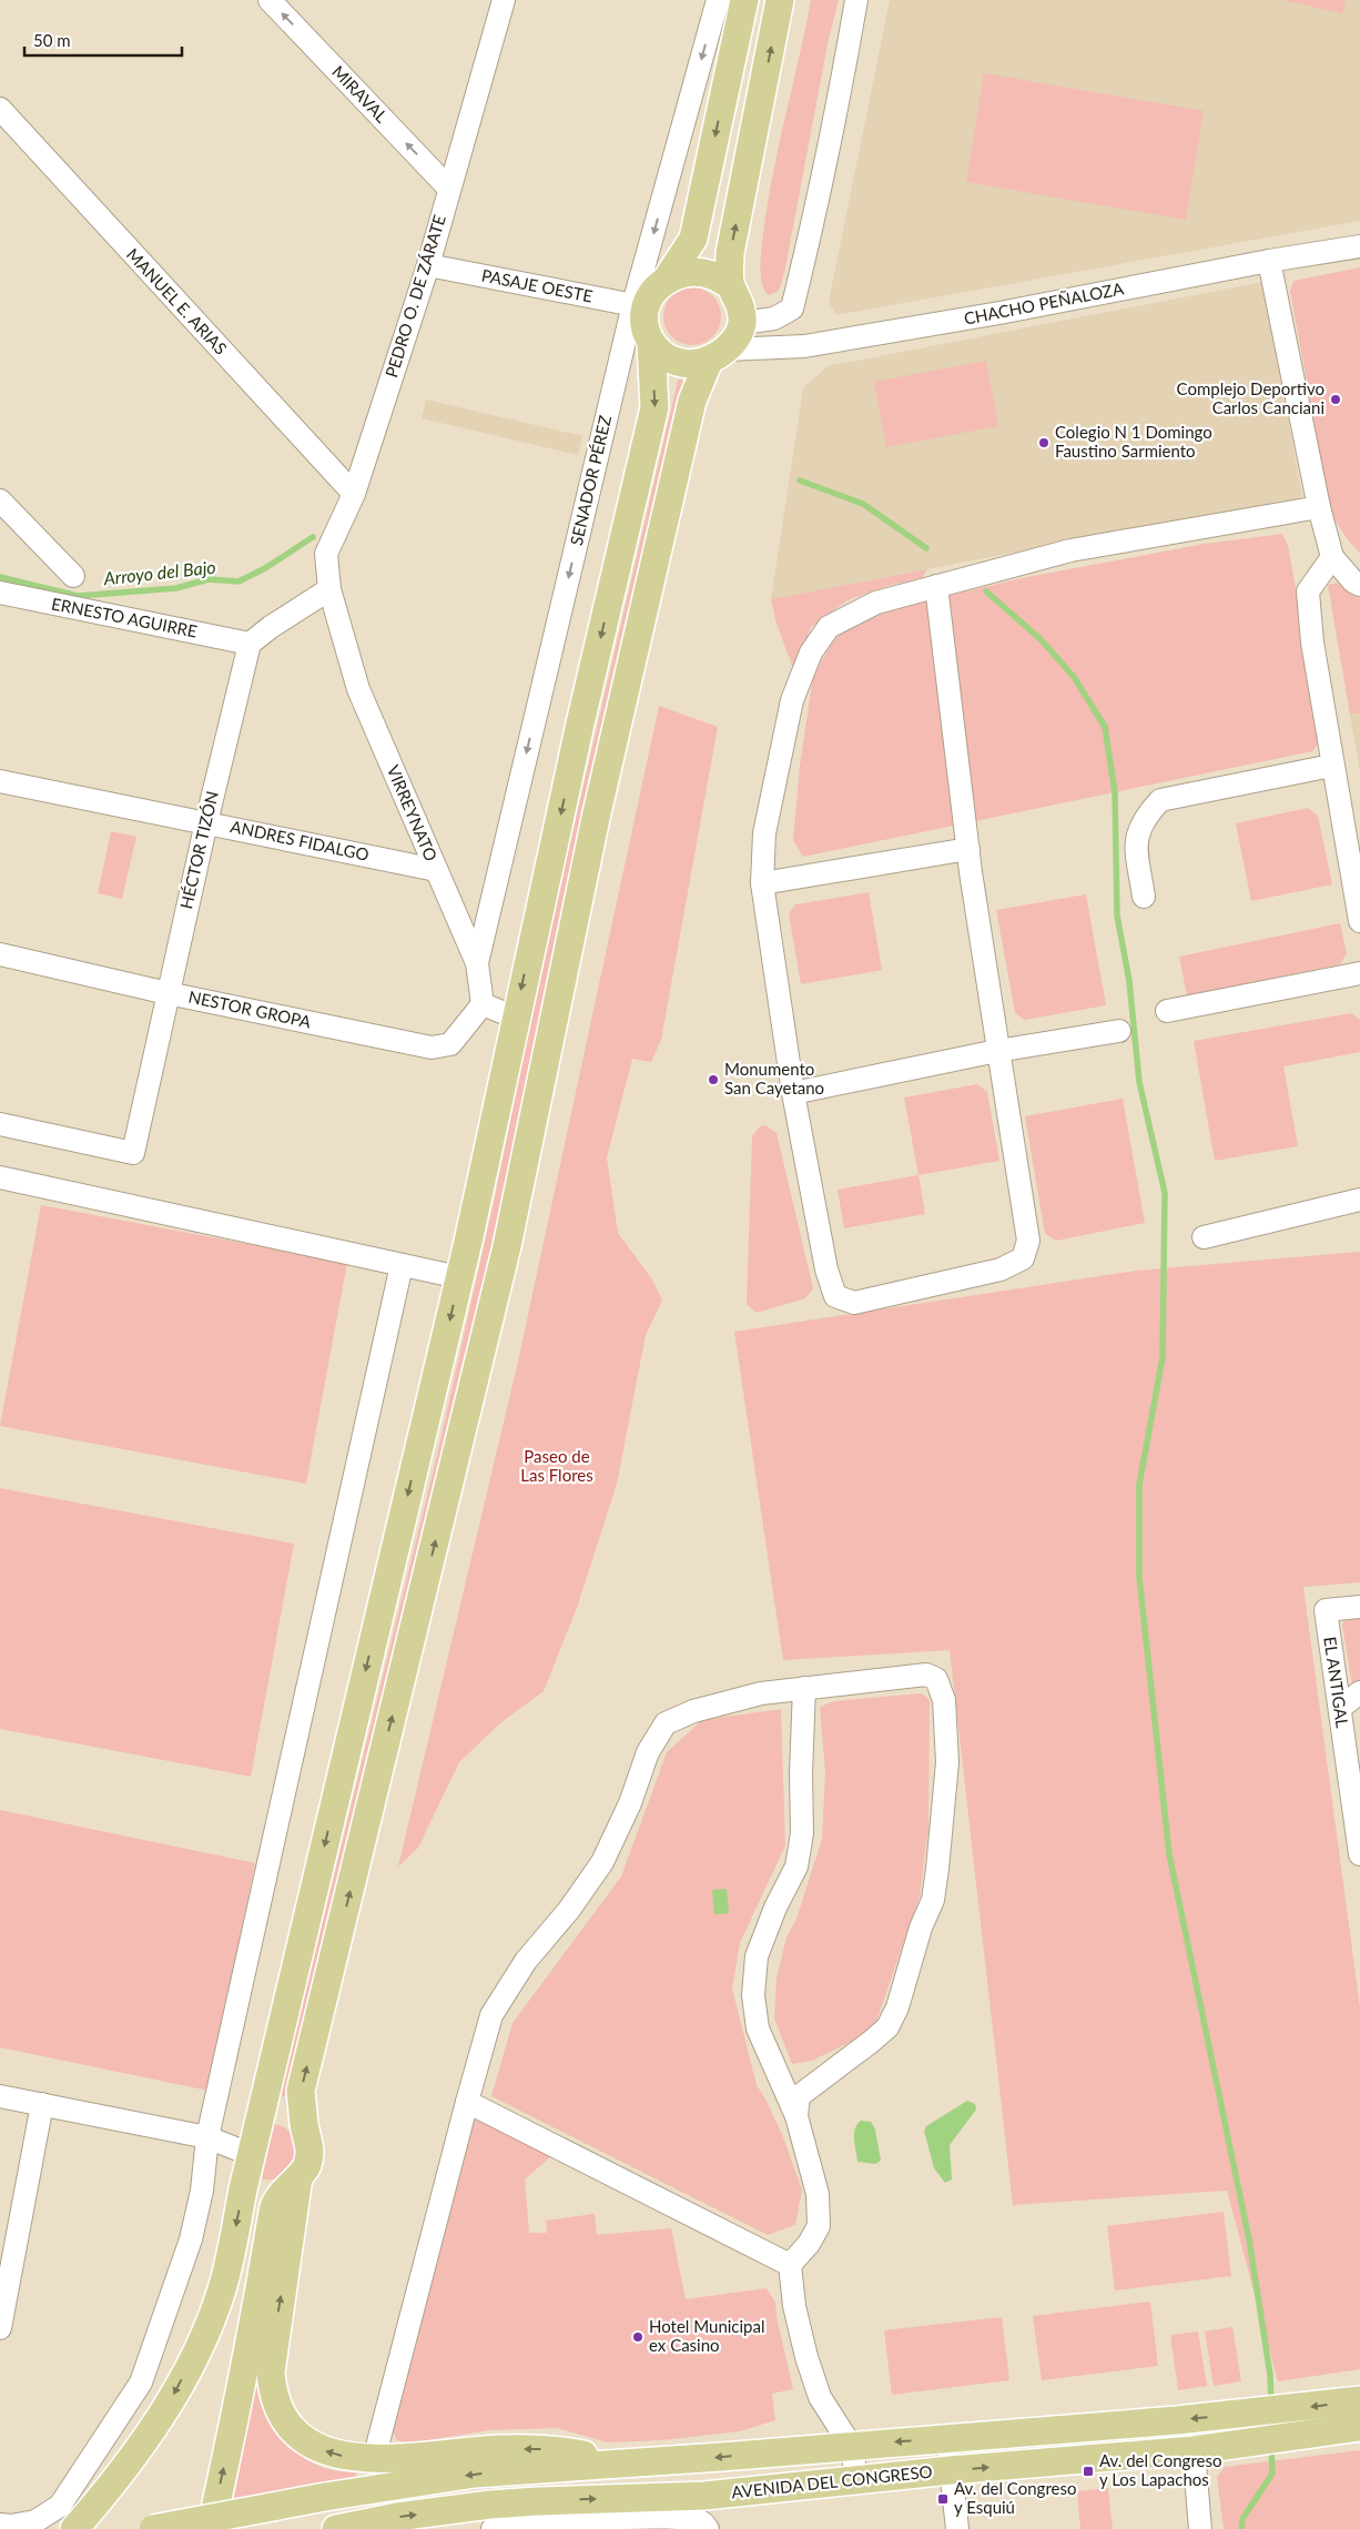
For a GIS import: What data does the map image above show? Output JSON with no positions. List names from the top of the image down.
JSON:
{
  "streets": {
    "main road": ["AVENIDA DEL CONGRESO"],
    "street": [
      "MIRAVAL",
      "PASAJE OESTE",
      "PEDRO O. DE ZÁRATE",
      "MANUEL E. ARIAS",
      "CHACHO PEÑALOZA",
      "SENADOR PÉREZ",
      "ERNESTO AGUIRRE",
      "VIRREYNATO",
      "ANDRES FIDALGO",
      "HÉCTOR TIZÓN",
      "NESTOR GROPA",
      "EL ANTIGAL"
    ]
  },
  "crossings": [
    ["MIRAVAL", "PEDRO O. DE ZÁRATE"],
    ["PASAJE OESTE", "PEDRO O. DE ZÁRATE"],
    ["PASAJE OESTE", "CHACHO PEÑALOZA"],
    ["PASAJE OESTE", "SENADOR PÉREZ"],
    ["PEDRO O. DE ZÁRATE", "MANUEL E. ARIAS"],
    ["PEDRO O. DE ZÁRATE", "VIRREYNATO"],
    ["CHACHO PEÑALOZA", "SENADOR PÉREZ"],
    ["SENADOR PÉREZ", "VIRREYNATO"],
    ["ERNESTO AGUIRRE", "HÉCTOR TIZÓN"],
    ["VIRREYNATO", "ANDRES FIDALGO"],
    ["VIRREYNATO", "NESTOR GROPA"],
    ["ANDRES FIDALGO", "HÉCTOR TIZÓN"],
    ["HÉCTOR TIZÓN", "NESTOR GROPA"]
  ],
  "one_way": ["MIRAVAL"],
  "water": ["Arroyo del Bajo"],
  "parks": ["Paseo de Las Flores"],
  "places": {
    "other": [
      "Complejo Deportivo Carlos Canciani",
      "Colegio N 1 Domingo Faustino Sarmiento",
      "Monumento San Cayetano",
      "Hotel Municipal ex Casino"
    ],
    "transit": ["Av. del Congreso y Los Lapachos", "Av. del Congreso y Esquiú"]
  },
  "scale_bar": "50 m"
}
